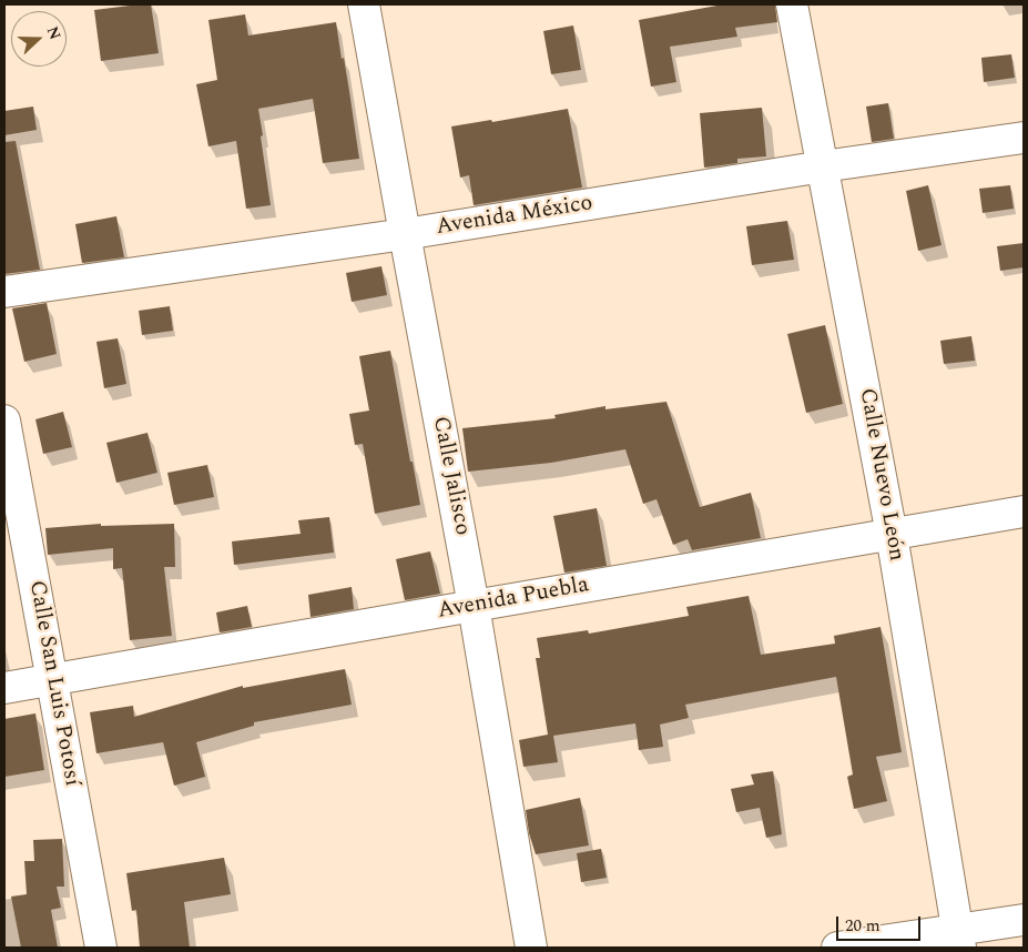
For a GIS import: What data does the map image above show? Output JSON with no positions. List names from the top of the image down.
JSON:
{
  "streets": {
    "street": [
      "Avenida México",
      "Calle Nuevo León",
      "Calle Jalisco",
      "Avenida Puebla",
      "Calle San Luis Potosí"
    ]
  },
  "crossings": [
    ["Avenida México", "Calle Nuevo León"],
    ["Avenida México", "Calle Jalisco"],
    ["Calle Nuevo León", "Avenida Puebla"],
    ["Calle Jalisco", "Avenida Puebla"],
    ["Avenida Puebla", "Calle San Luis Potosí"]
  ],
  "scale_bar": "20 m",
  "north": "right"
}
